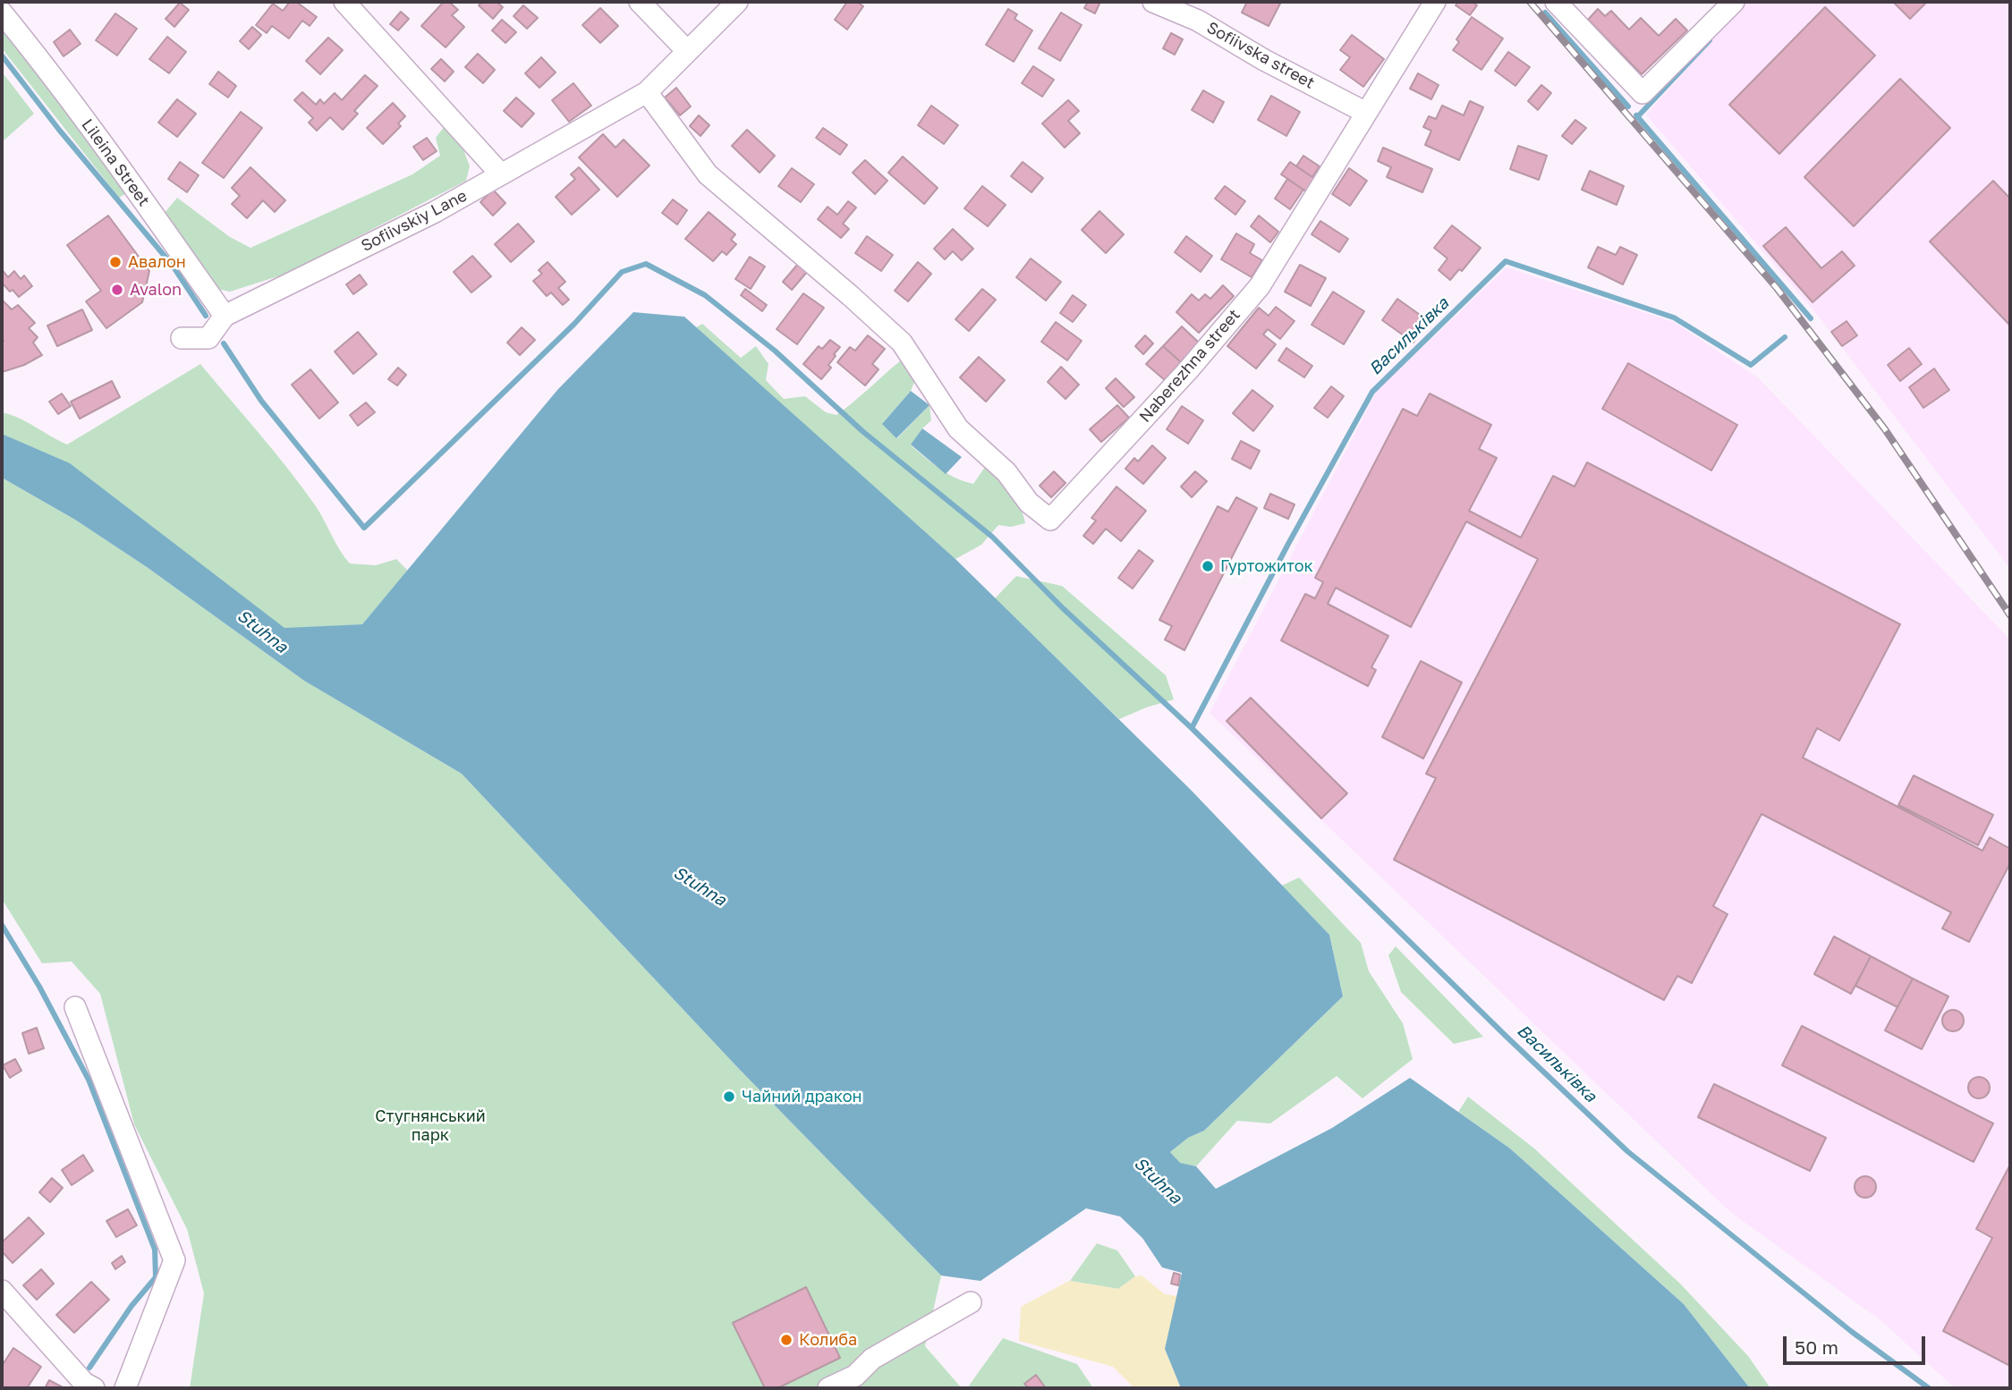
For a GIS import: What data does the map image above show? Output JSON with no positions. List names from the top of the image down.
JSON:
{
  "streets": {
    "street": [
      "Sofiivska street",
      "Lileina Street",
      "Sofiivskiy Lane",
      "Naberezhna street"
    ]
  },
  "crossings": [
    ["Sofiivska street", "Naberezhna street"],
    ["Lileina Street", "Sofiivskiy Lane"],
    ["Sofiivskiy Lane", "Naberezhna street"]
  ],
  "water": ["Васильківка", "Stuhna"],
  "parks": ["Стугнянський парк"],
  "places": [
    "Авалон",
    "Avalon",
    "Гуртожиток",
    "Чайний дракон",
    "Колиба"
  ],
  "scale_bar": "50 m"
}
